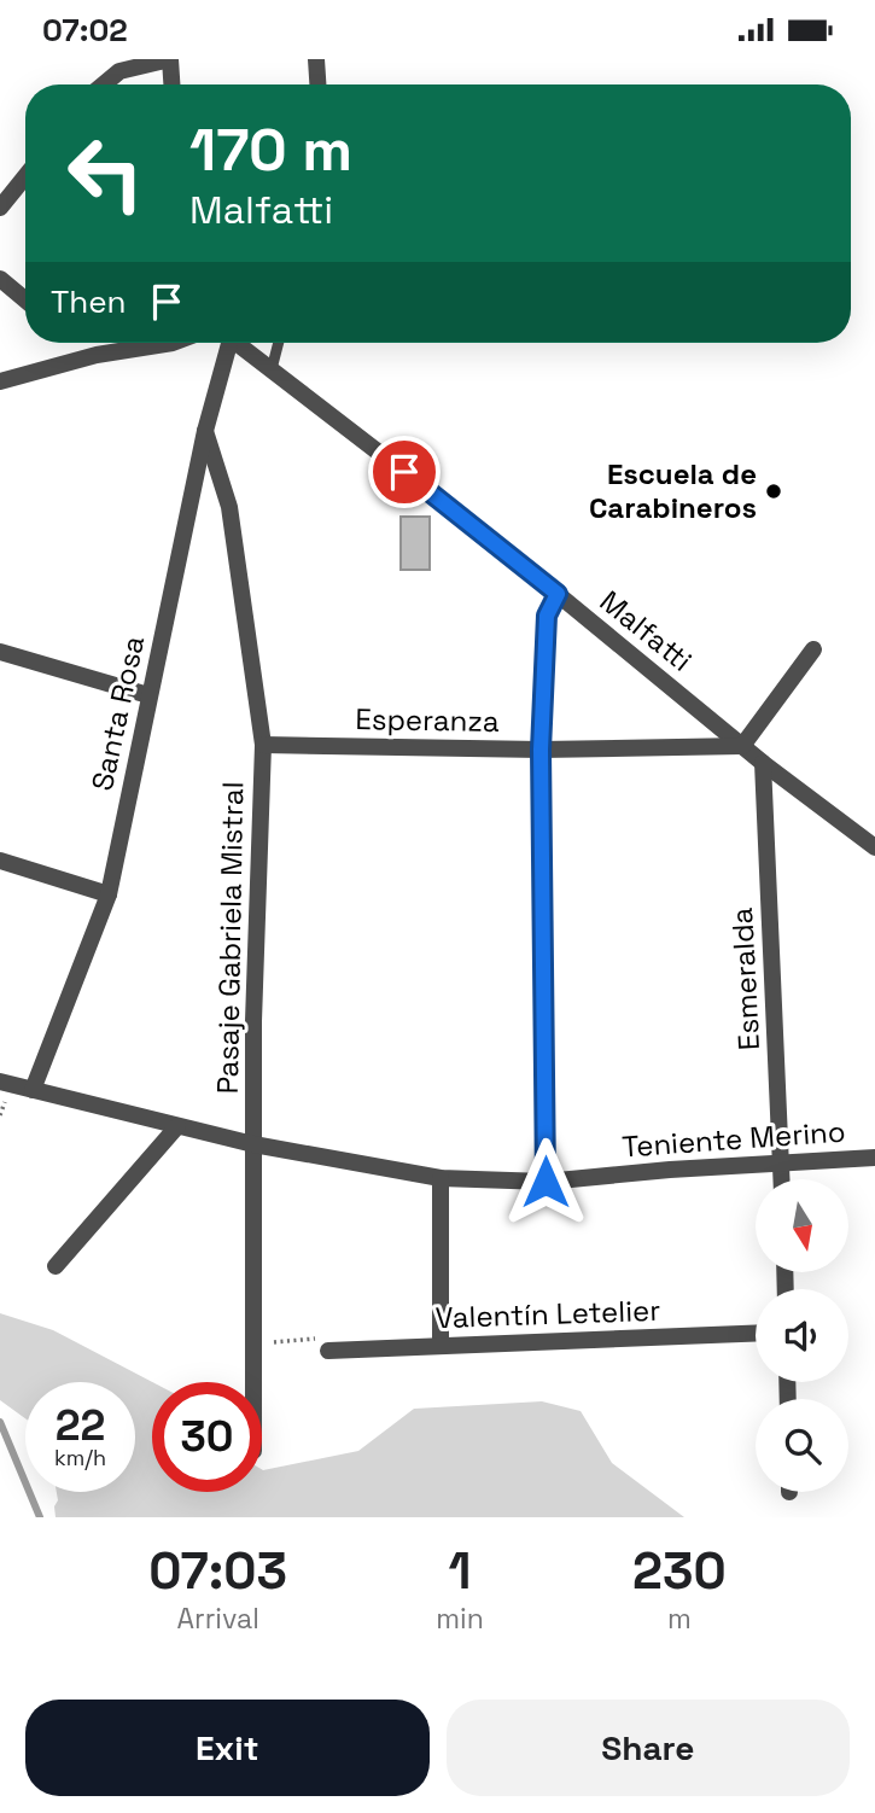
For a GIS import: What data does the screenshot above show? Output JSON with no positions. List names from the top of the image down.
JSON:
{
  "streets": {
    "street": [
      "Malfatti",
      "Santa Rosa",
      "Esperanza",
      "Pasaje Gabriela Mistral",
      "Esmeralda",
      "Teniente Merino",
      "Valentín Letelier"
    ]
  },
  "crossings": [
    ["Malfatti", "Esperanza"],
    ["Malfatti", "Esmeralda"],
    ["Santa Rosa", "Pasaje Gabriela Mistral"],
    ["Santa Rosa", "Teniente Merino"],
    ["Esperanza", "Pasaje Gabriela Mistral"],
    ["Pasaje Gabriela Mistral", "Teniente Merino"],
    ["Esmeralda", "Teniente Merino"]
  ],
  "places": ["Escuela de Carabineros"],
  "north": "bottom",
  "page": {
    "status": "07:02",
    "turn": ["170 m", "Malfatti"],
    "then": "Then",
    "speed": "22 km/h",
    "limit": "30",
    "eta": [
      "07:03",
      "Arrival",
      "1",
      "min",
      "230",
      "m"
    ],
    "buttons": ["Exit", "Share"]
  }
}
